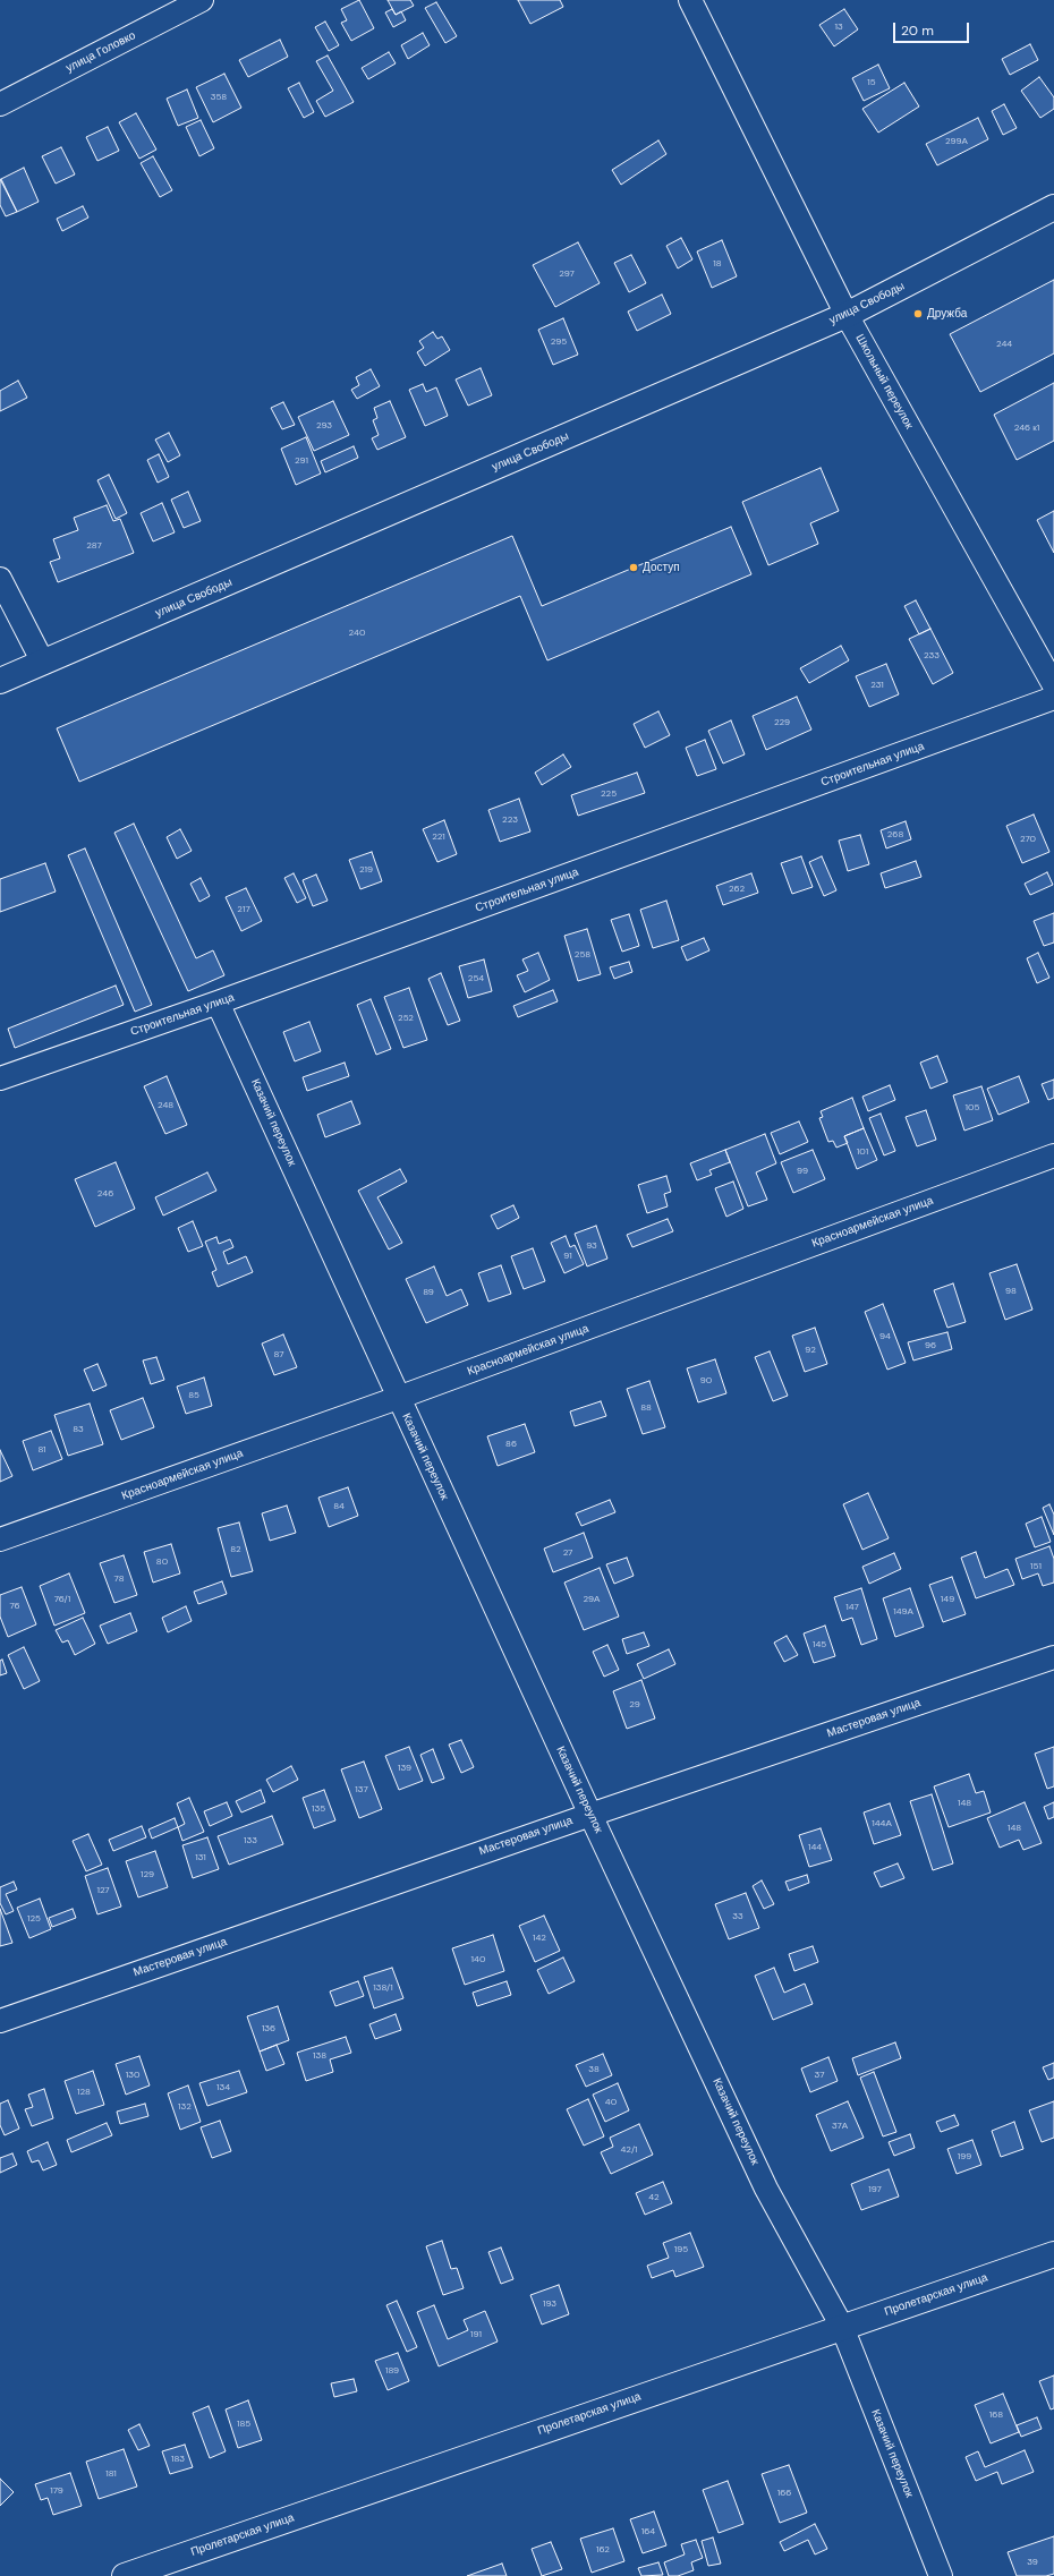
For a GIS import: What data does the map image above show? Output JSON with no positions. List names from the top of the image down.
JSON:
{
  "streets": {
    "main road": ["улица Свободы", "Пролетарская улица"],
    "street": [
      "улица Головко",
      "Школьный переулок",
      "Строительная улица",
      "Казачий переулок",
      "Красноармейская улица",
      "Мастеровая улица"
    ]
  },
  "crossings": [
    ["улица Свободы", "Школьный переулок"],
    ["Строительная улица", "Казачий переулок"],
    ["Казачий переулок", "Красноармейская улица"],
    ["Казачий переулок", "Мастеровая улица"],
    ["Казачий переулок", "Пролетарская улица"]
  ],
  "places": ["Дружба", "Доступ"],
  "house_numbers": [
    "13",
    "15",
    "358",
    "299А",
    "18",
    "297",
    "295",
    "244",
    "293",
    "246 к1",
    "291",
    "287",
    "240",
    "233",
    "231",
    "229",
    "225",
    "223",
    "268",
    "221",
    "270",
    "219",
    "262",
    "217",
    "258",
    "254",
    "252",
    "248",
    "105",
    "101",
    "99",
    "246",
    "93",
    "91",
    "98",
    "89",
    "94",
    "96",
    "92",
    "87",
    "90",
    "85",
    "88",
    "83",
    "86",
    "81",
    "84",
    "82",
    "27",
    "80",
    "151",
    "78",
    "76/1",
    "29А",
    "149",
    "76",
    "147",
    "149А",
    "145",
    "29",
    "139",
    "137",
    "148",
    "135",
    "144А",
    "148",
    "133",
    "144",
    "131",
    "129",
    "127",
    "33",
    "125",
    "142",
    "140",
    "138/1",
    "136",
    "138",
    "38",
    "130",
    "37",
    "134",
    "128",
    "40",
    "132",
    "37А",
    "42/1",
    "199",
    "197",
    "42",
    "195",
    "193",
    "191",
    "189",
    "168",
    "185",
    "183",
    "181",
    "179",
    "166",
    "164",
    "162",
    "39"
  ],
  "scale_bar": "20 m"
}
